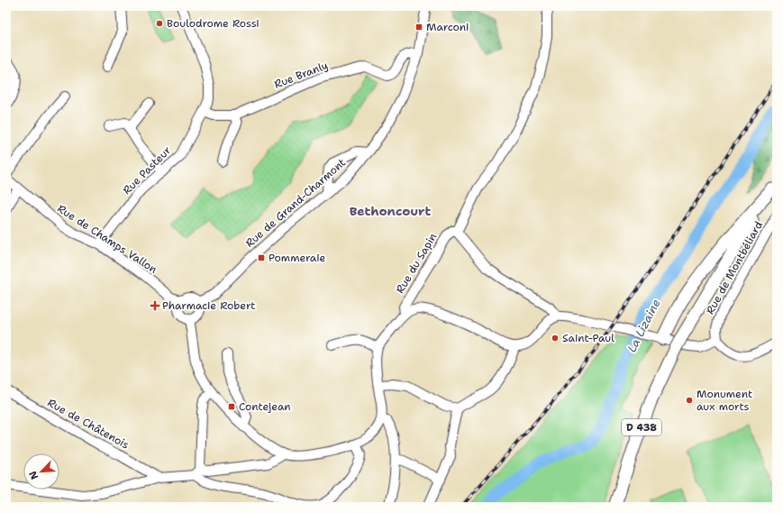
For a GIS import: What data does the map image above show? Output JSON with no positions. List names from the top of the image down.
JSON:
{
  "streets": {
    "main road": ["D 438"],
    "street": [
      "Rue Branly",
      "Rue Pasteur",
      "Rue de Grand-Charmont",
      "Rue de Champs Vallon",
      "Rue du Sapin",
      "Rue de Montbéliard",
      "Rue de Châtenois"
    ]
  },
  "crossings": [
    ["Rue Branly", "Rue Pasteur"],
    ["Rue Branly", "Rue de Grand-Charmont"],
    ["Rue Pasteur", "Rue de Champs Vallon"],
    ["Rue de Grand-Charmont", "Rue de Champs Vallon"]
  ],
  "districts": ["Bethoncourt"],
  "water": ["La Lizaine"],
  "places": {
    "other": ["Boulodrome Rossi", "Saint-Paul", "Monument aux morts"],
    "transit": ["Marconi", "Pommeraie", "Contejean"],
    "health": ["Pharmacie Robert"]
  },
  "north": "bottom left"
}
